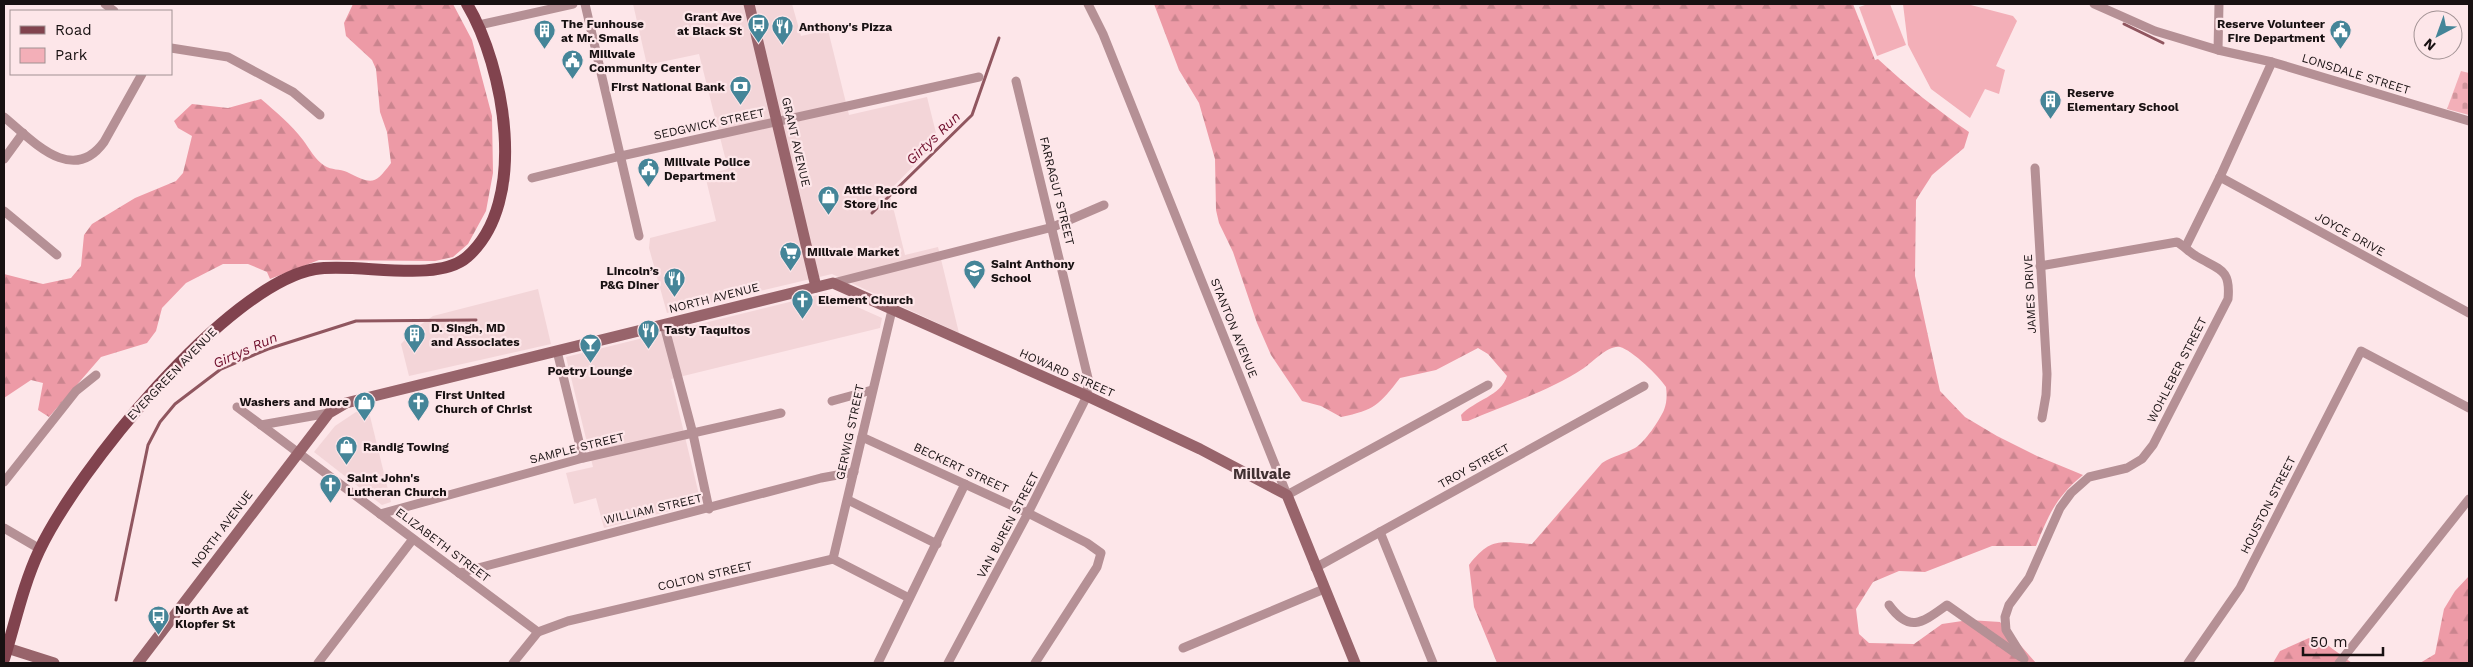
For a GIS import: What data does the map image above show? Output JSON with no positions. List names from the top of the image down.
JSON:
{
  "streets": {
    "main road": ["EVERGREEN AVENUE"],
    "street": [
      "LONSDALE STREET",
      "SEDGWICK STREET",
      "GRANT AVENUE",
      "FARRAGUT STREET",
      "JOYCE DRIVE",
      "JAMES DRIVE",
      "NORTH AVENUE",
      "STANTON AVENUE",
      "WOHLEBER STREET",
      "HOWARD STREET",
      "GERWIG STREET",
      "SAMPLE STREET",
      "TROY STREET",
      "BECKERT STREET",
      "HOUSTON STREET",
      "WILLIAM STREET",
      "VAN BUREN STREET",
      "ELIZABETH STREET",
      "COLTON STREET"
    ]
  },
  "crossings": [
    ["SEDGWICK STREET", "GRANT AVENUE"],
    ["GRANT AVENUE", "NORTH AVENUE"],
    ["FARRAGUT STREET", "NORTH AVENUE"],
    ["FARRAGUT STREET", "HOWARD STREET"],
    ["FARRAGUT STREET", "VAN BUREN STREET"],
    ["NORTH AVENUE", "HOWARD STREET"],
    ["NORTH AVENUE", "ELIZABETH STREET"],
    ["STANTON AVENUE", "HOWARD STREET"],
    ["STANTON AVENUE", "TROY STREET"],
    ["HOWARD STREET", "GERWIG STREET"],
    ["HOWARD STREET", "VAN BUREN STREET"],
    ["GERWIG STREET", "BECKERT STREET"],
    ["GERWIG STREET", "WILLIAM STREET"],
    ["GERWIG STREET", "COLTON STREET"],
    ["SAMPLE STREET", "ELIZABETH STREET"],
    ["BECKERT STREET", "VAN BUREN STREET"],
    ["WILLIAM STREET", "ELIZABETH STREET"],
    ["ELIZABETH STREET", "COLTON STREET"]
  ],
  "districts": ["Millvale"],
  "water": ["Girtys Run"],
  "places": {
    "bus stop": ["Grant Ave at Black St", "North Ave at Klopfer St"],
    "restaurant": ["Anthony's Pizza", "Lincoln’s P&G Diner", "Tasty Taquitos"],
    "building": ["The Funhouse at Mr. Smalls", "Reserve Elementary School", "D. Singh, MD and Associates"],
    "public building": ["Reserve Volunteer Fire Department", "Millvale Community Center", "Millvale Police Department"],
    "bank": ["First National Bank"],
    "shop": ["Attic Record Store Inc", "Washers and More", "Randig Towing"],
    "supermarket": ["Millvale Market"],
    "school or university": ["Saint Anthony School"],
    "church": ["Element Church", "First United Church of Christ", "Saint John's Lutheran Church"],
    "bar": ["Poetry Lounge"]
  },
  "legend": ["Road", "Park"],
  "scale_bar": "50 m",
  "north": "bottom left"
}
